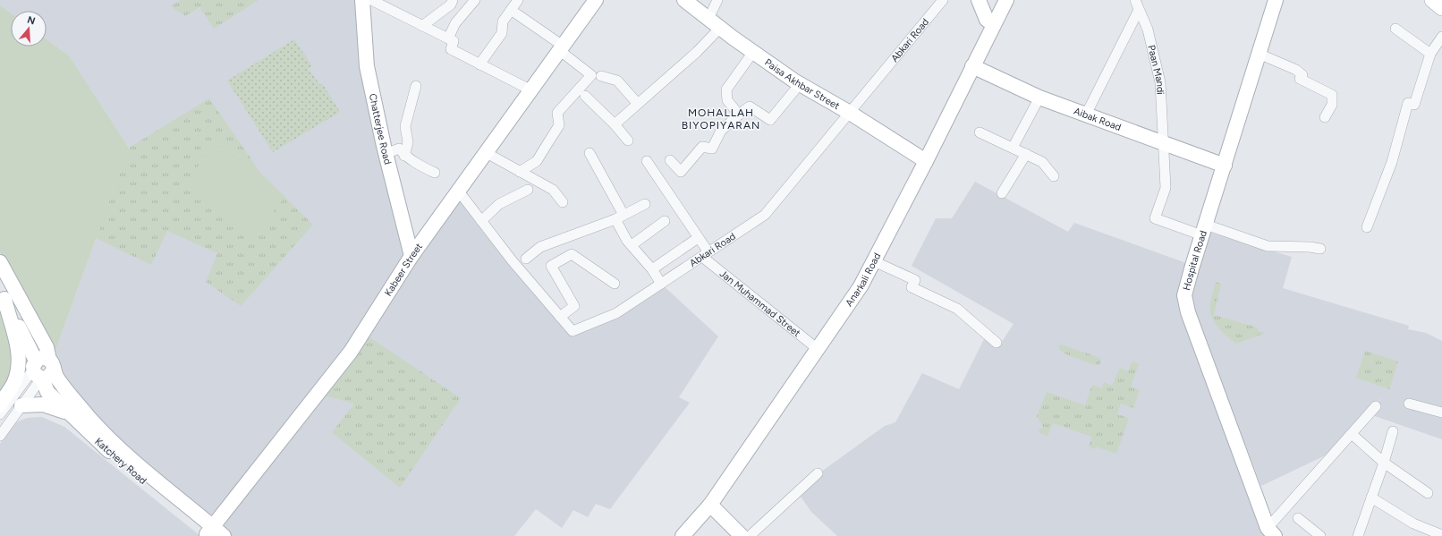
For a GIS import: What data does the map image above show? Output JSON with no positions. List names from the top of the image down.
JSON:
{
  "streets": {
    "street": [
      "Abkari Road",
      "Paan Mandi",
      "Paisa Akhbar Street",
      "Aibak Road",
      "Chatterjee Road",
      "Hospital Road",
      "Kabeer Street",
      "Anarkali Road",
      "Jan Muhammad Street",
      "Katchery Road"
    ]
  },
  "crossings": [
    ["Abkari Road", "Paisa Akhbar Street"],
    ["Abkari Road", "Kabeer Street"],
    ["Abkari Road", "Jan Muhammad Street"],
    ["Paan Mandi", "Aibak Road"],
    ["Paan Mandi", "Hospital Road"],
    ["Paisa Akhbar Street", "Anarkali Road"],
    ["Aibak Road", "Hospital Road"],
    ["Aibak Road", "Anarkali Road"],
    ["Chatterjee Road", "Kabeer Street"],
    ["Kabeer Street", "Katchery Road"],
    ["Anarkali Road", "Jan Muhammad Street"]
  ],
  "districts": ["MOHALLAH BIYOPIYARAN"],
  "north": "top"
}
